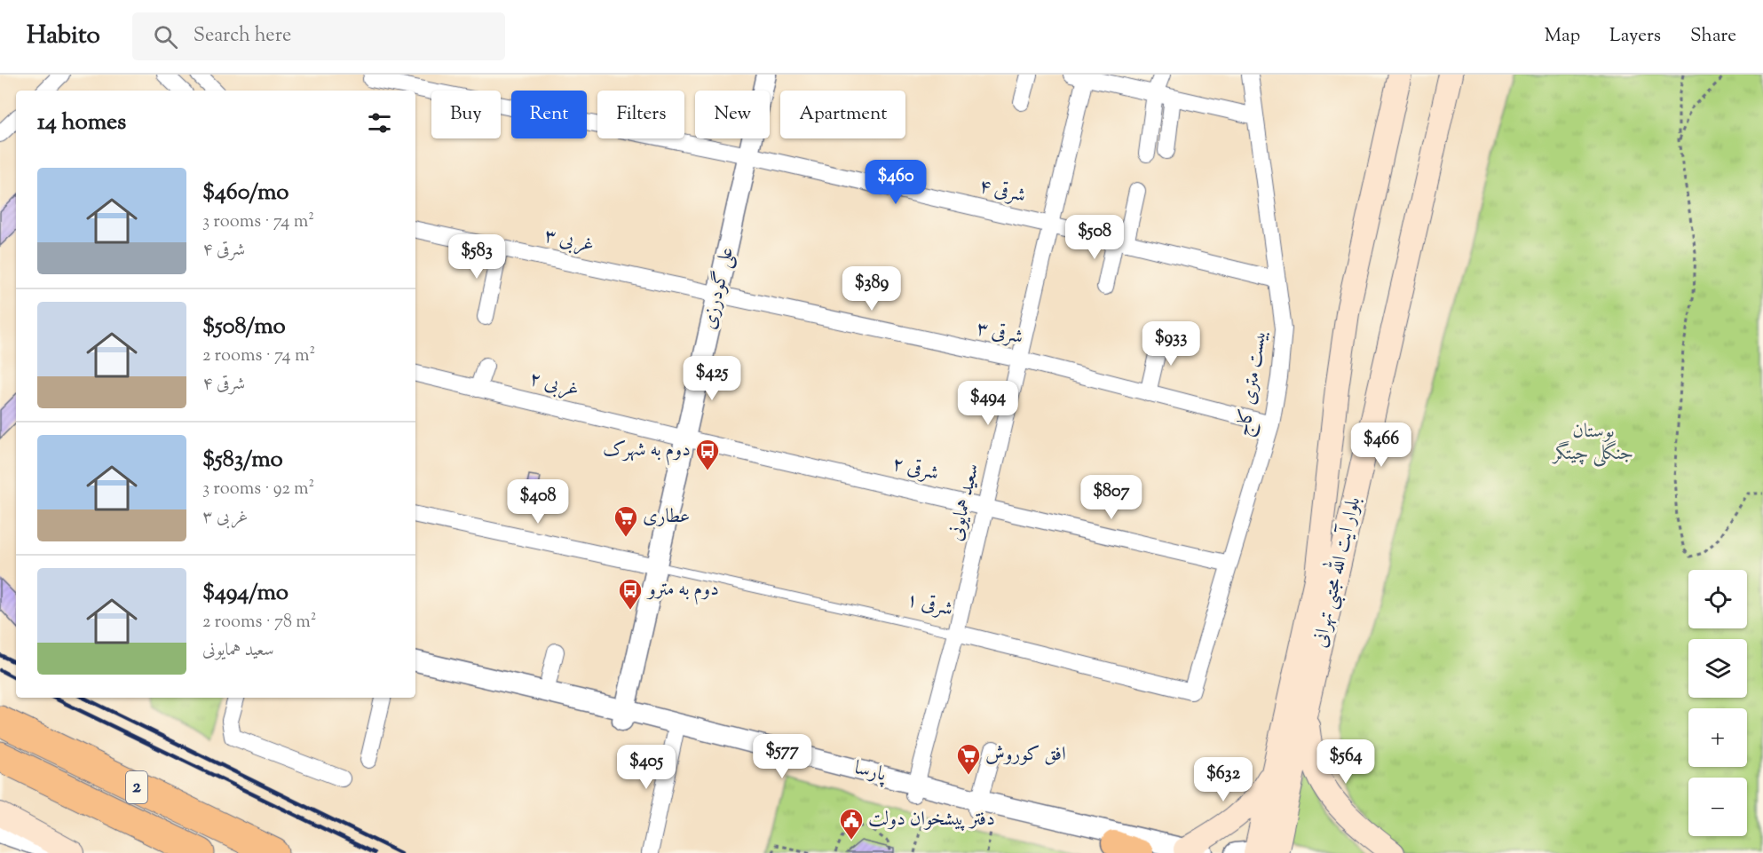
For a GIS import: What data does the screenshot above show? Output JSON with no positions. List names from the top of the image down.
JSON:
{
  "streets": {
    "highway": ["2"],
    "main road": ["بلوار آیت الله مجتبی تهرانی"],
    "street": [
      "۴ شرقی",
      "۳ غربی",
      "علی گودرزی",
      "۳ شرقی",
      "بیست متری کاج",
      "۲ غربی",
      "۲ شرقی",
      "سعید همایونی",
      "۱ شرقی",
      "پارسا"
    ]
  },
  "crossings": [
    ["۴ شرقی", "علی گودرزی"],
    ["۴ شرقی", "بیست متری کاج"],
    ["۴ شرقی", "سعید همایونی"],
    ["۳ غربی", "علی گودرزی"],
    ["۳ غربی", "۳ شرقی"],
    ["علی گودرزی", "۳ شرقی"],
    ["علی گودرزی", "۲ غربی"],
    ["علی گودرزی", "۲ شرقی"],
    ["علی گودرزی", "۱ شرقی"],
    ["علی گودرزی", "پارسا"],
    ["۳ شرقی", "بیست متری کاج"],
    ["۳ شرقی", "سعید همایونی"],
    ["بیست متری کاج", "۲ شرقی"],
    ["بیست متری کاج", "۱ شرقی"],
    ["۲ غربی", "۲ شرقی"],
    ["۲ شرقی", "سعید همایونی"],
    ["سعید همایونی", "۱ شرقی"],
    ["سعید همایونی", "پارسا"]
  ],
  "parks": ["بوستان جنگلی چیتگر"],
  "places": {
    "bus stop": ["دوم به شهرک", "دوم به مترو"],
    "supermarket": ["عطاری", "افق کوروش"],
    "public building": ["دفتر پیشخوان دولت"]
  },
  "page": {
    "header": "Habito",
    "search": "Search here",
    "nav": ["Map", "Layers", "Share"],
    "chip": [
      "Buy",
      "Rent",
      "Filters",
      "New",
      "Apartment"
    ],
    "heading": "14 homes",
    "list": [
      {
        "name": "$460/mo",
        "note": "3 rooms · 74 m² · ۴ شرقی"
      },
      {
        "name": "$508/mo",
        "note": "2 rooms · 74 m² · ۴ شرقی"
      },
      {
        "name": "$583/mo",
        "note": "3 rooms · 92 m² · ۳ غربی"
      },
      {
        "name": "$494/mo",
        "note": "2 rooms · 78 m² · سعید همایونی"
      }
    ],
    "price": [
      "$460",
      "$508",
      "$583",
      "$389",
      "$933",
      "$425",
      "$494",
      "$466",
      "$807",
      "$408",
      "$577",
      "$564",
      "$405",
      "$632"
    ],
    "map_buttons": ["+", "−"]
  }
}
